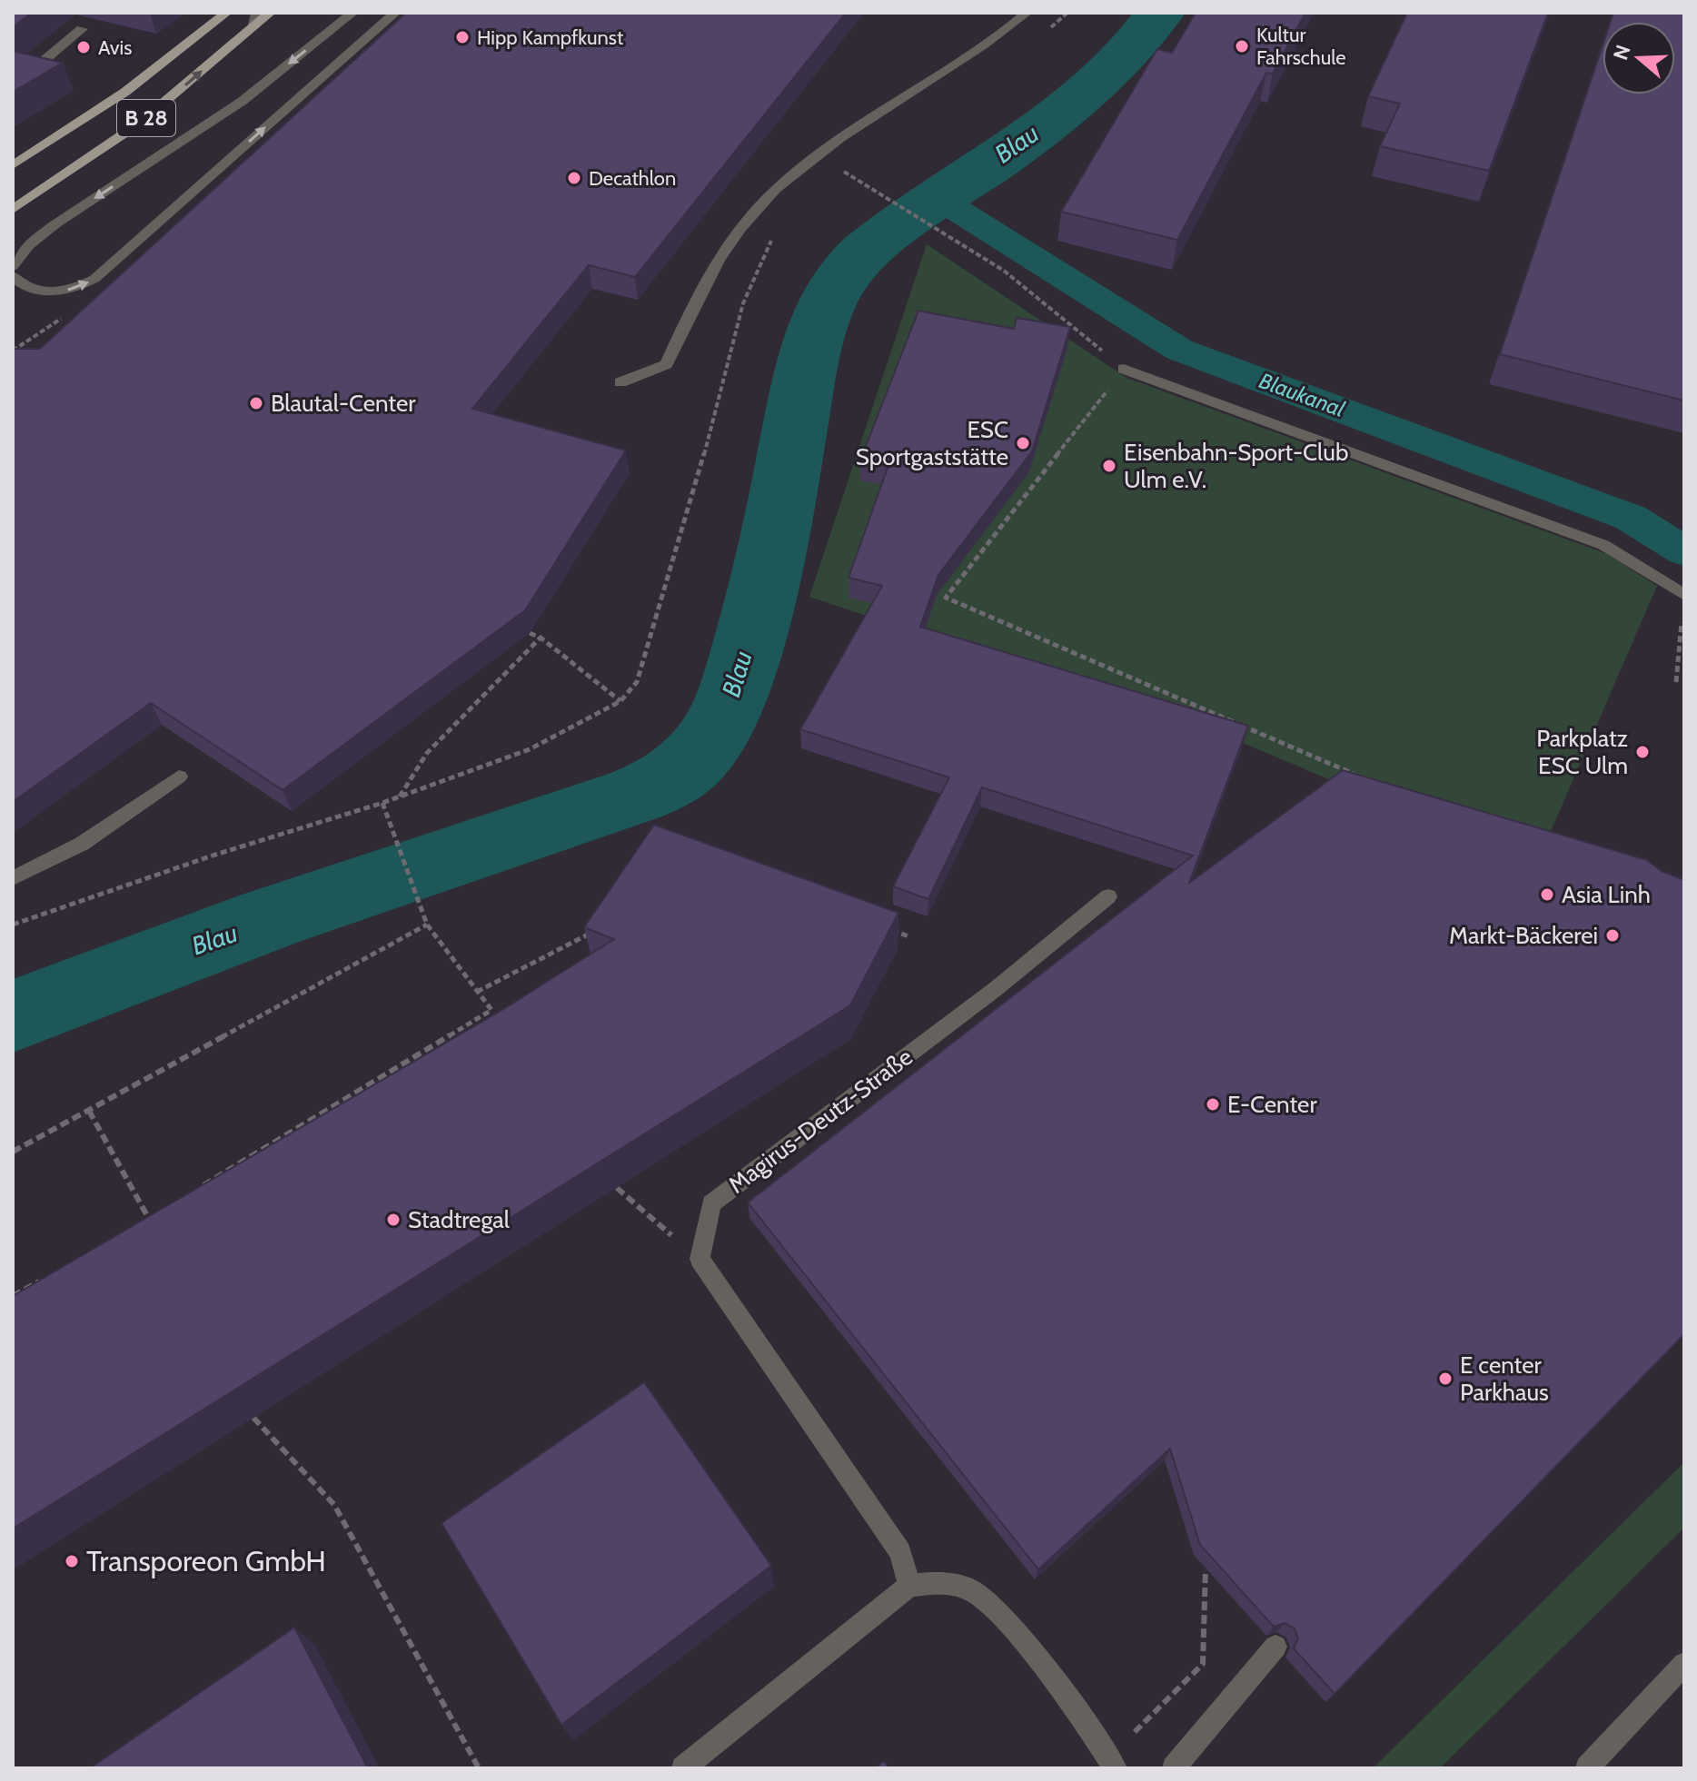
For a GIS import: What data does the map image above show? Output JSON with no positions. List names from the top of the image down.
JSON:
{
  "streets": {
    "main road": ["B 28"],
    "street": ["Magirus-Deutz-Straße"]
  },
  "water": ["Blau", "Blaukanal"],
  "places": [
    "Hipp Kampfkunst",
    "Kultur Fahrschule",
    "Avis",
    "Decathlon",
    "Blautal-Center",
    "ESC Sportgaststätte",
    "Eisenbahn-Sport-Club Ulm e.V.",
    "Parkplatz ESC Ulm",
    "Asia Linh",
    "Markt-Bäckerei",
    "E-Center",
    "Stadtregal",
    "E center Parkhaus",
    "Transporeon GmbH"
  ],
  "north": "left"
}
